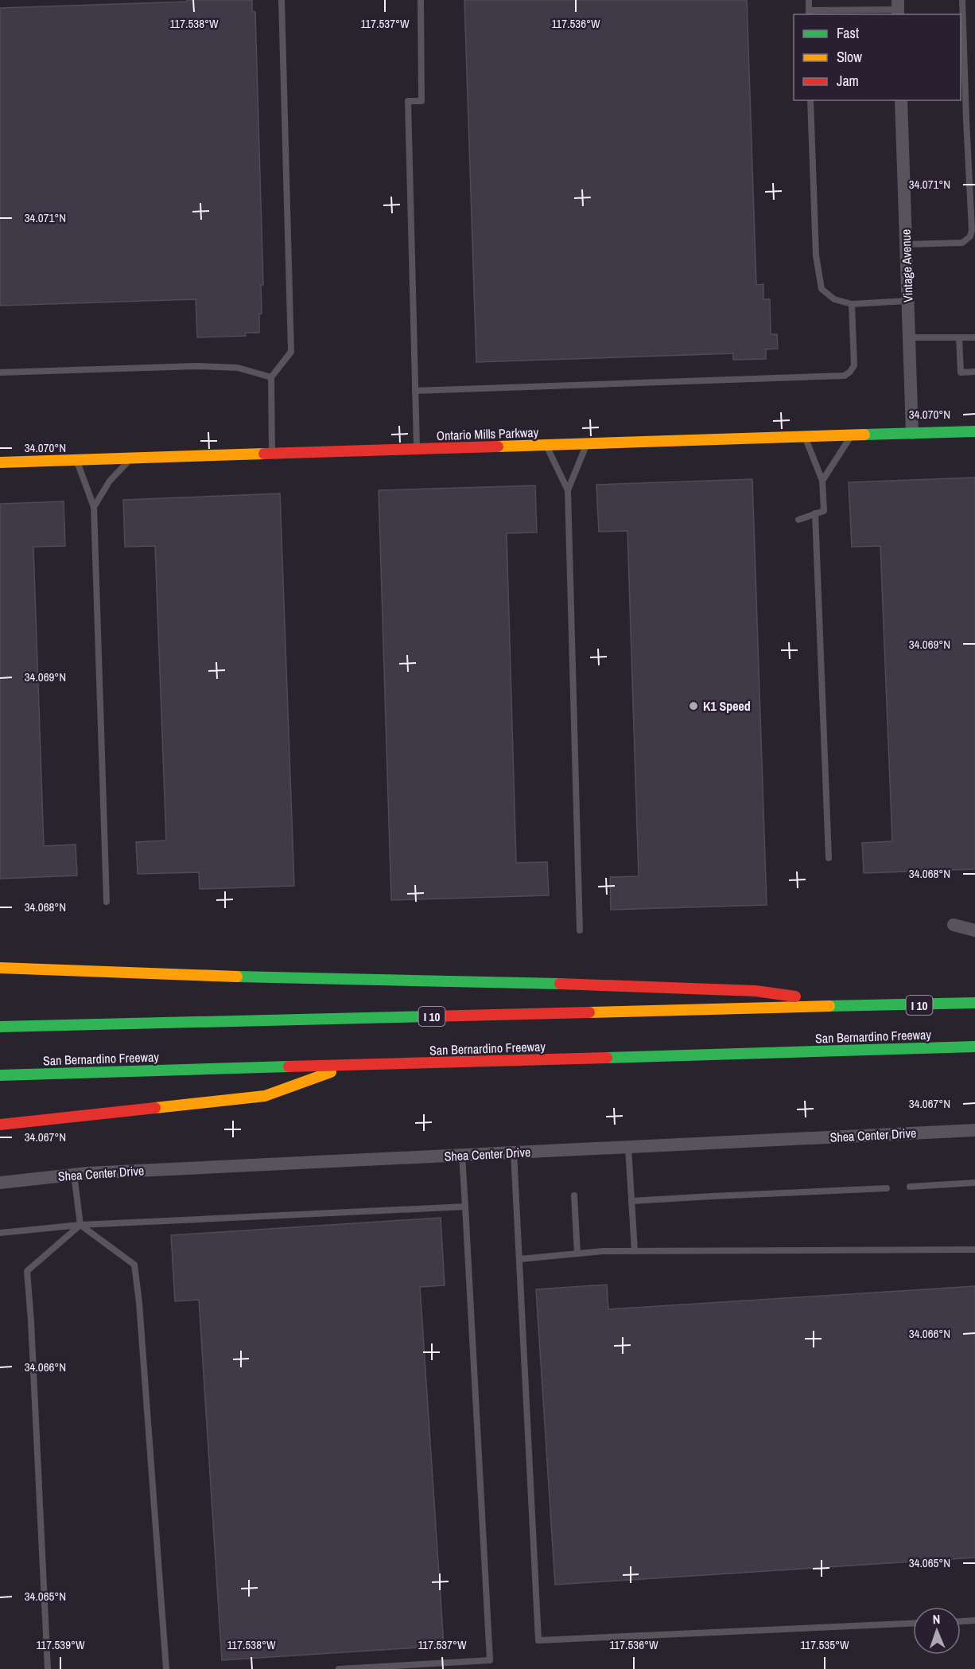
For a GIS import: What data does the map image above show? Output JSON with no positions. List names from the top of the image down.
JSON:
{
  "streets": {
    "main road": ["Ontario Mills Parkway", "I 10", "San Bernardino Freeway"],
    "street": ["Vintage Avenue", "Shea Center Drive"]
  },
  "crossings": [
    ["Vintage Avenue", "Ontario Mills Parkway"]
  ],
  "places": ["K1 Speed"],
  "legend": ["Fast", "Slow", "Jam"],
  "north": "top",
  "coordinates": [
    "117.538°W",
    "117.537°W",
    "117.536°W",
    "34.071°N",
    "34.070°N",
    "34.069°N",
    "34.068°N",
    "34.067°N",
    "34.066°N",
    "34.065°N",
    "117.539°W",
    "117.535°W"
  ]
}
